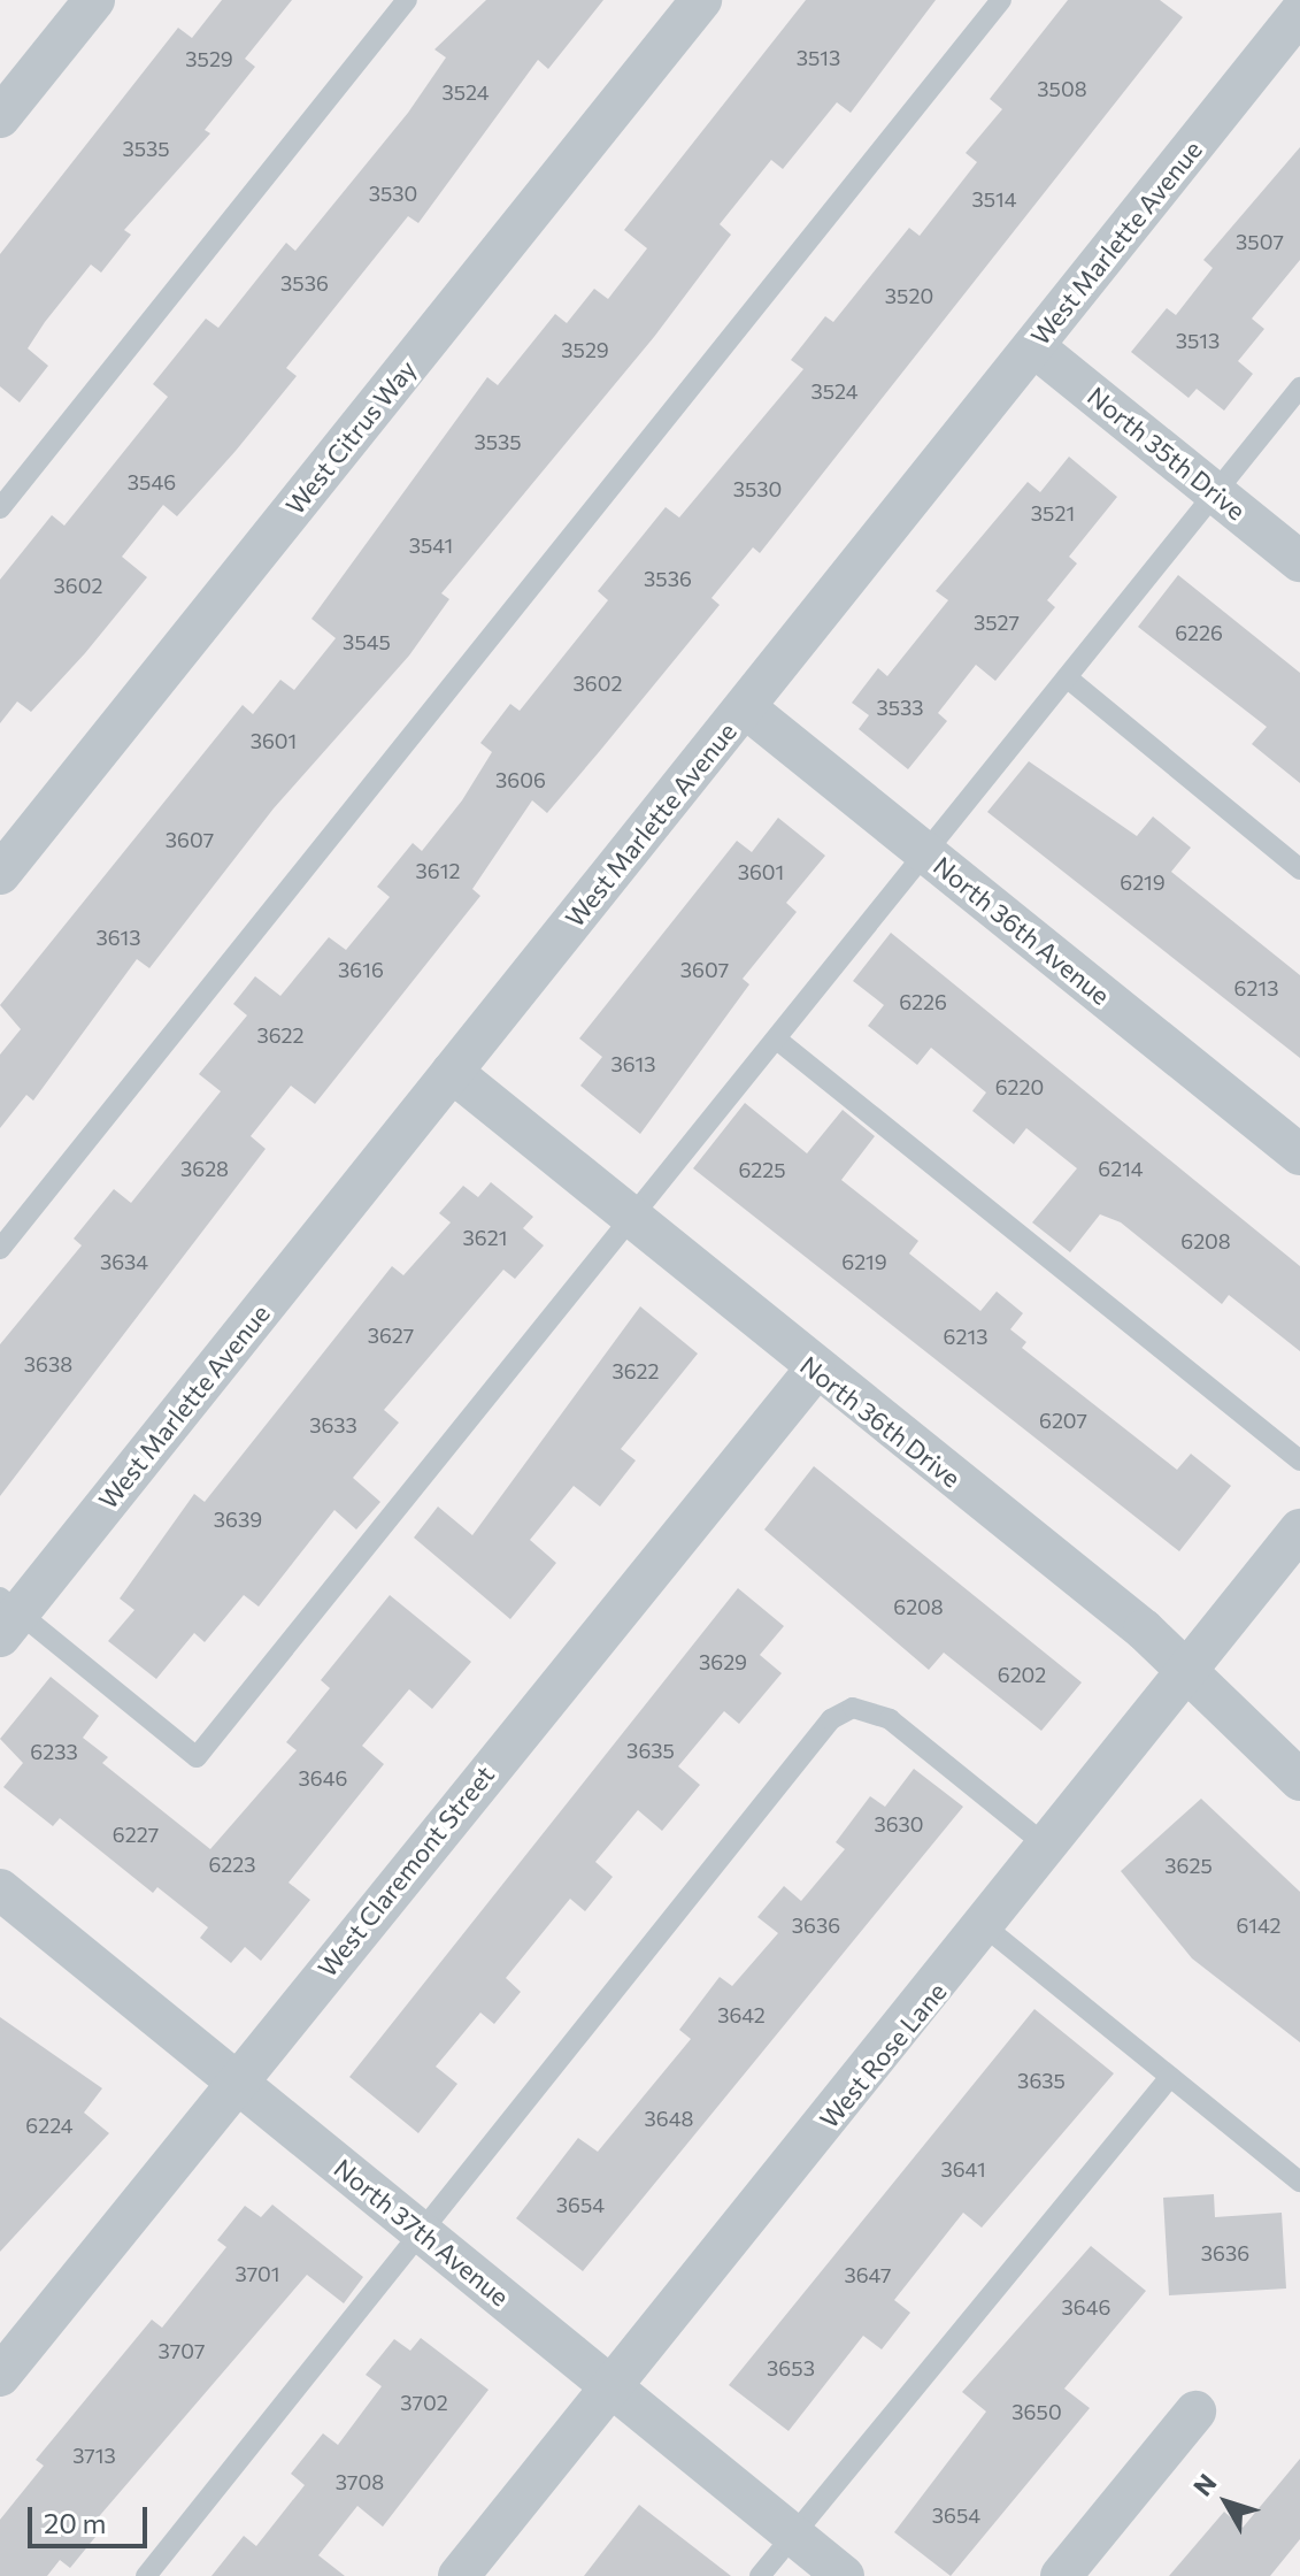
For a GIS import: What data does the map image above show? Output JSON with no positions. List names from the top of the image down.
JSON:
{
  "streets": {
    "street": [
      "West Marlette Avenue",
      "West Citrus Way",
      "North 35th Drive",
      "North 36th Avenue",
      "North 36th Drive",
      "West Claremont Street",
      "West Rose Lane",
      "North 37th Avenue"
    ]
  },
  "crossings": [
    ["West Marlette Avenue", "North 35th Drive"],
    ["West Marlette Avenue", "North 36th Avenue"],
    ["West Marlette Avenue", "North 36th Drive"],
    ["North 36th Drive", "West Claremont Street"],
    ["North 36th Drive", "West Rose Lane"],
    ["West Claremont Street", "North 37th Avenue"],
    ["West Rose Lane", "North 37th Avenue"]
  ],
  "house_numbers": [
    "3513",
    "3529",
    "3508",
    "3524",
    "3535",
    "3530",
    "3514",
    "3507",
    "3536",
    "3520",
    "3513",
    "3529",
    "3524",
    "3535",
    "3546",
    "3530",
    "3521",
    "3541",
    "3536",
    "3602",
    "3527",
    "6226",
    "3545",
    "3602",
    "3533",
    "3601",
    "3606",
    "3607",
    "3612",
    "3601",
    "6219",
    "3613",
    "3616",
    "3607",
    "6213",
    "6226",
    "3622",
    "3613",
    "6220",
    "3628",
    "6214",
    "6225",
    "3621",
    "6208",
    "3634",
    "6219",
    "3627",
    "6213",
    "3638",
    "3622",
    "6207",
    "3633",
    "3639",
    "6208",
    "3629",
    "6202",
    "3635",
    "6233",
    "3646",
    "3630",
    "6227",
    "6223",
    "3625",
    "3636",
    "6142",
    "3642",
    "3635",
    "3648",
    "6224",
    "3641",
    "3654",
    "3636",
    "3701",
    "3647",
    "3646",
    "3707",
    "3653",
    "3702",
    "3650",
    "3713",
    "3708",
    "3654"
  ],
  "scale_bar": "20 m",
  "north": "top left"
}
